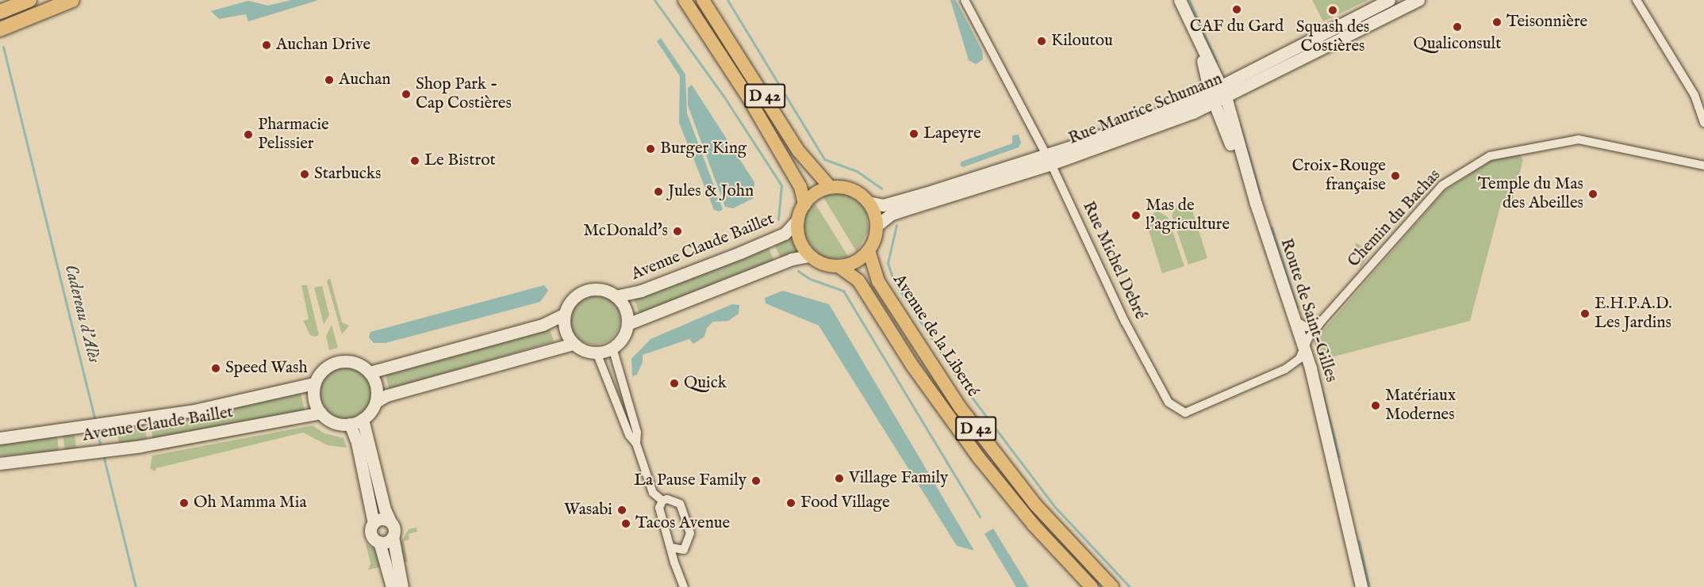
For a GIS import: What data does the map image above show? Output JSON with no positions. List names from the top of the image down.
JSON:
{
  "streets": {
    "main road": [
      "D 42",
      "Rue Maurice Schumann",
      "Avenue Claude Baillet",
      "Route de Saint-Gilles",
      "Avenue de la Liberté"
    ],
    "street": ["Chemin du Bachas", "Rue Michel Debré"]
  },
  "crossings": [
    ["D 42", "Rue Maurice Schumann"],
    ["D 42", "Avenue Claude Baillet"],
    ["D 42", "Avenue de la Liberté"],
    ["Rue Maurice Schumann", "Avenue Claude Baillet"],
    ["Rue Maurice Schumann", "Rue Michel Debré"],
    ["Rue Maurice Schumann", "Route de Saint-Gilles"],
    ["Rue Maurice Schumann", "Avenue de la Liberté"],
    ["Chemin du Bachas", "Rue Michel Debré"],
    ["Chemin du Bachas", "Route de Saint-Gilles"],
    ["Avenue Claude Baillet", "Avenue de la Liberté"],
    ["Rue Michel Debré", "Route de Saint-Gilles"]
  ],
  "water": ["Cadereau d'Alès"],
  "places": [
    "CAF du Gard",
    "Squash des Costières",
    "Teisonnière",
    "Qualiconsult",
    "Kiloutou",
    "Auchan Drive",
    "Auchan",
    "Shop Park - Cap Costières",
    "Lapeyre",
    "Pharmacie Pelissier",
    "Burger King",
    "Le Bistrot",
    "Starbucks",
    "Croix-Rouge française",
    "Jules & John",
    "Temple du Mas des Abeilles",
    "Mas de l'agriculture",
    "McDonald's",
    "E.H.P.A.D. Les Jardins",
    "Speed Wash",
    "Quick",
    "Matériaux Modernes",
    "Village Family",
    "La Pause Family",
    "Oh Mamma Mia",
    "Food Village",
    "Wasabi",
    "Tacos Avenue"
  ]
}
